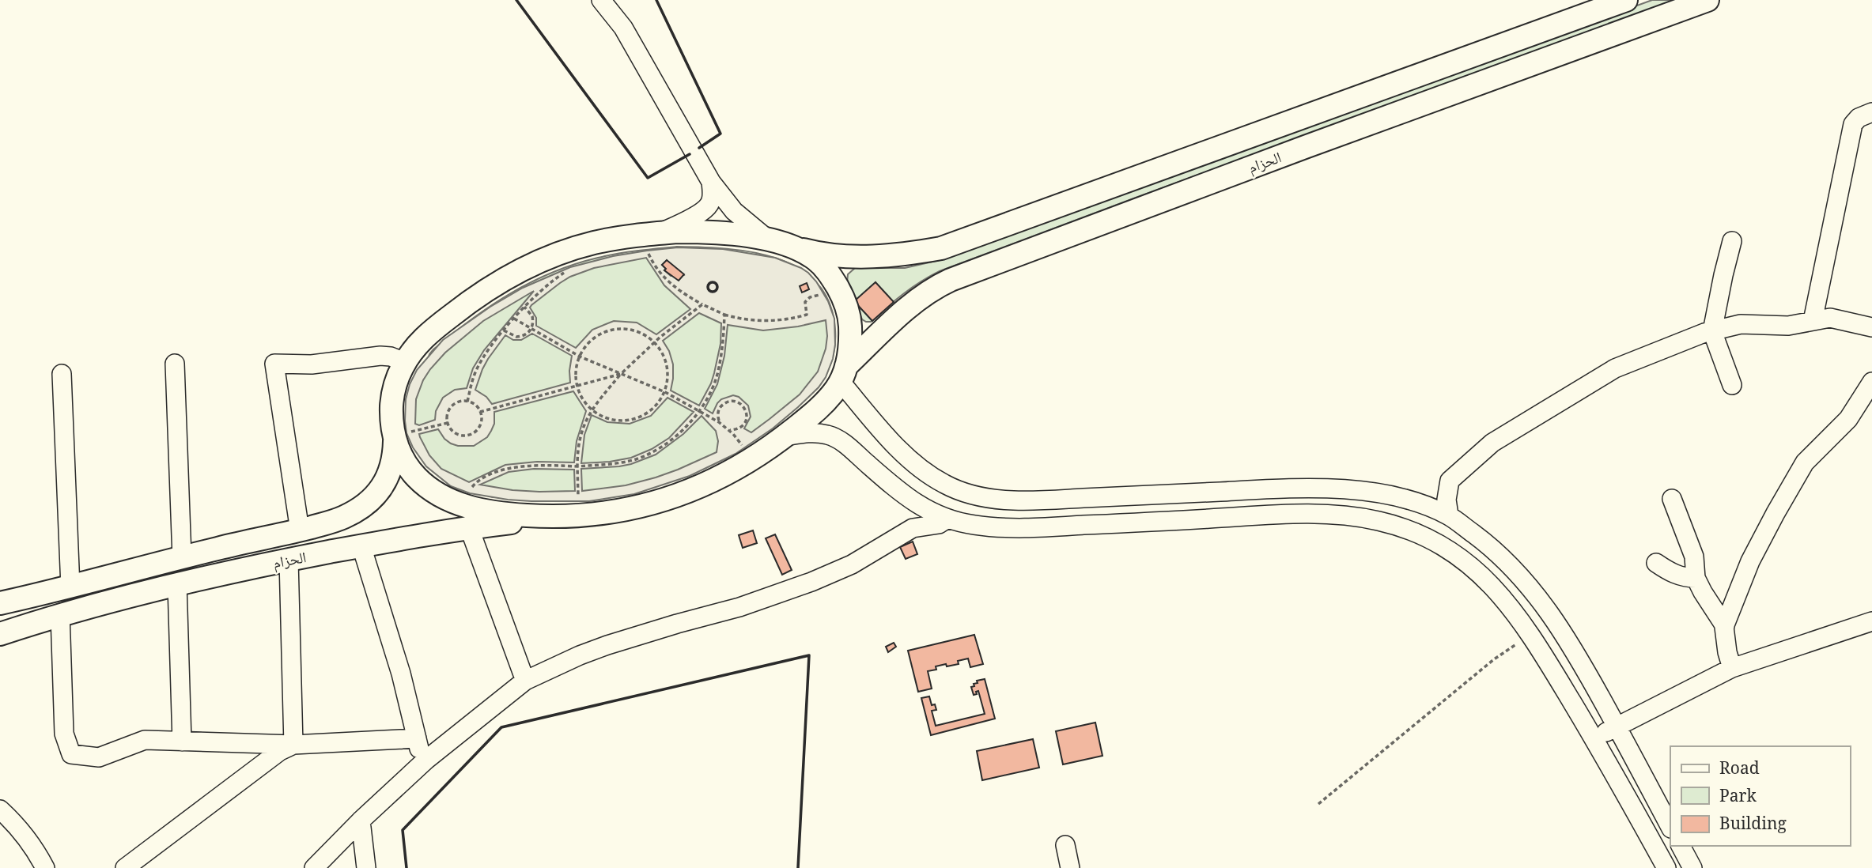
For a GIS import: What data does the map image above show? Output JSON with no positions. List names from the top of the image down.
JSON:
{
  "streets": {
    "main road": ["الحزام"]
  },
  "legend": ["Road", "Park", "Building"]
}
